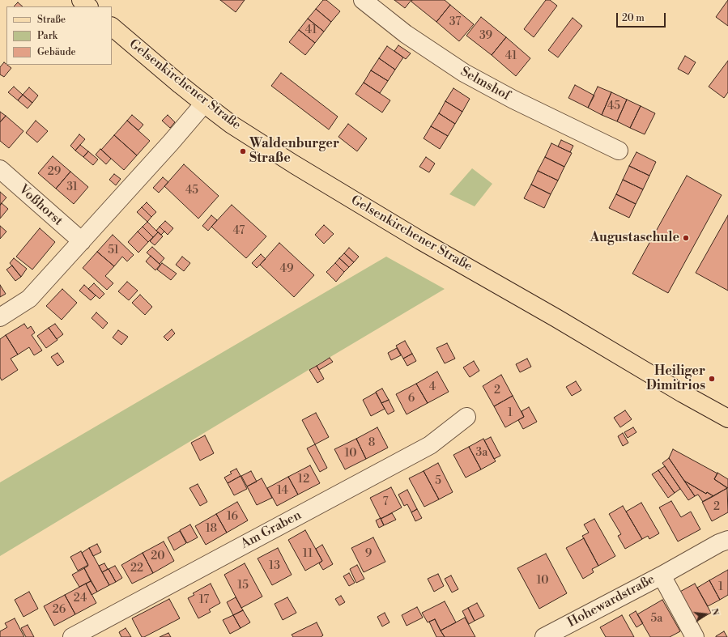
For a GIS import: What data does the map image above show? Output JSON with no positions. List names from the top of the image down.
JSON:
{
  "streets": {
    "main road": ["Gelsenkirchener Straße"],
    "street": [
      "Selmshof",
      "Voßhorst",
      "Am Graben",
      "Hohewardstraße"
    ]
  },
  "places": ["Waldenburger Straße", "Augustaschule", "Heiliger Dimitrios"],
  "house_numbers": [
    "37",
    "41",
    "39",
    "41",
    "45",
    "29",
    "31",
    "45",
    "47",
    "51",
    "49",
    "4",
    "2",
    "6",
    "1",
    "8",
    "3a",
    "10",
    "12",
    "5",
    "14",
    "7",
    "2",
    "16",
    "18",
    "11",
    "9",
    "20",
    "13",
    "22",
    "10",
    "15",
    "1",
    "24",
    "17",
    "26",
    "5a"
  ],
  "legend": ["Straße", "Park", "Gebäude"],
  "scale_bar": "20 m",
  "north": "right"
}
